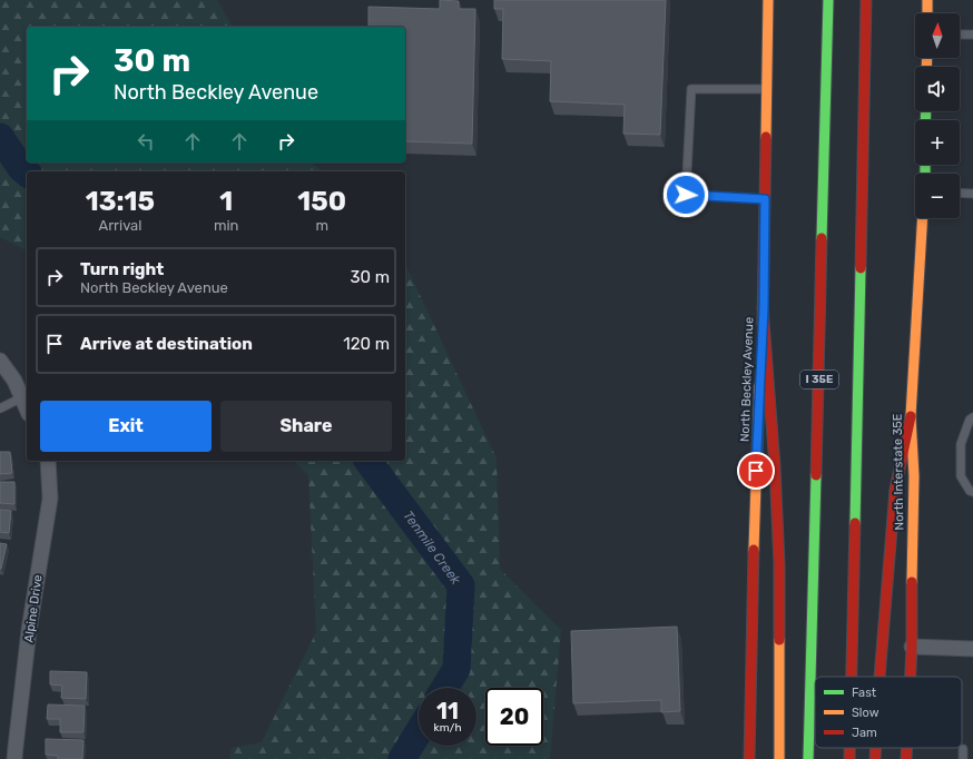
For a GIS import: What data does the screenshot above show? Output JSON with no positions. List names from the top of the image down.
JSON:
{
  "streets": {
    "main road": ["North Beckley Avenue", "I 35E", "North Interstate 35E"],
    "street": ["Alpine Drive"]
  },
  "water": ["Tenmile Creek"],
  "legend": ["Fast", "Slow", "Jam"],
  "north": "top",
  "page": {
    "map_buttons": ["+", "−"],
    "turn": ["30 m", "North Beckley Avenue"],
    "eta": [
      "13:15",
      "Arrival",
      "1",
      "min",
      "150",
      "m"
    ],
    "list": [
      {
        "name": "Turn right",
        "note": "North Beckley Avenue",
        "value": "30 m"
      },
      {
        "name": "Arrive at destination",
        "value": "120 m"
      }
    ],
    "buttons": ["Exit", "Share"],
    "speed": "11 km/h",
    "limit": "20"
  }
}
